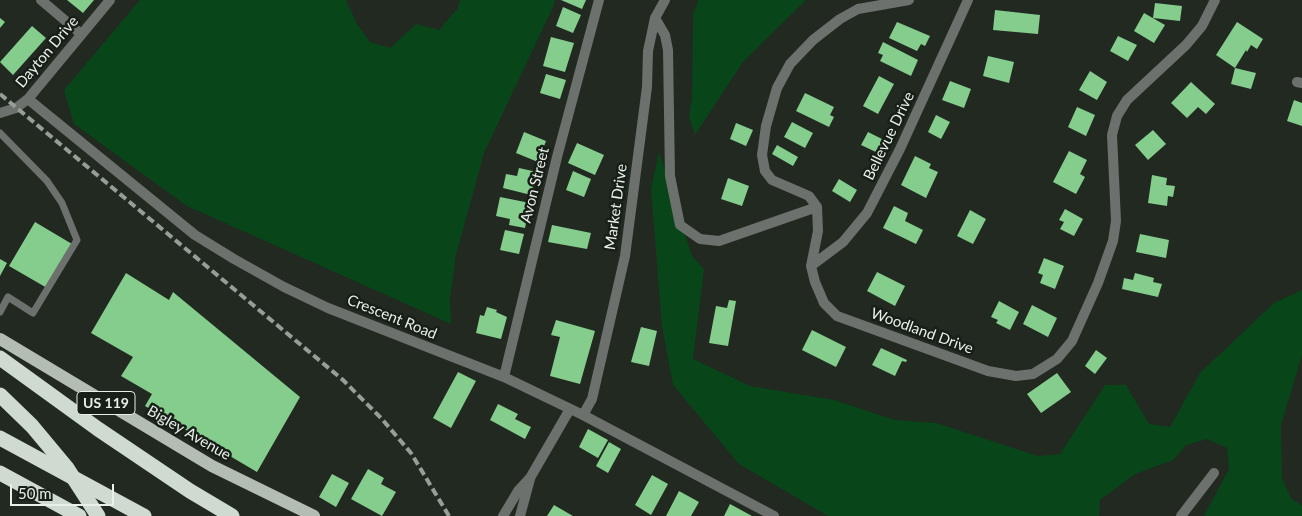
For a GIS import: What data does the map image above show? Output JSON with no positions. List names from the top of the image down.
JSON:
{
  "streets": {
    "main road": ["US 119", "Bigley Avenue"],
    "street": [
      "Dayton Drive",
      "Bellevue Drive",
      "Avon Street",
      "Market Drive",
      "Crescent Road",
      "Woodland Drive"
    ]
  },
  "crossings": [
    ["Dayton Drive", "Crescent Road"],
    ["Bellevue Drive", "Woodland Drive"],
    ["Avon Street", "Crescent Road"],
    ["Market Drive", "Crescent Road"]
  ],
  "scale_bar": "50 m"
}
